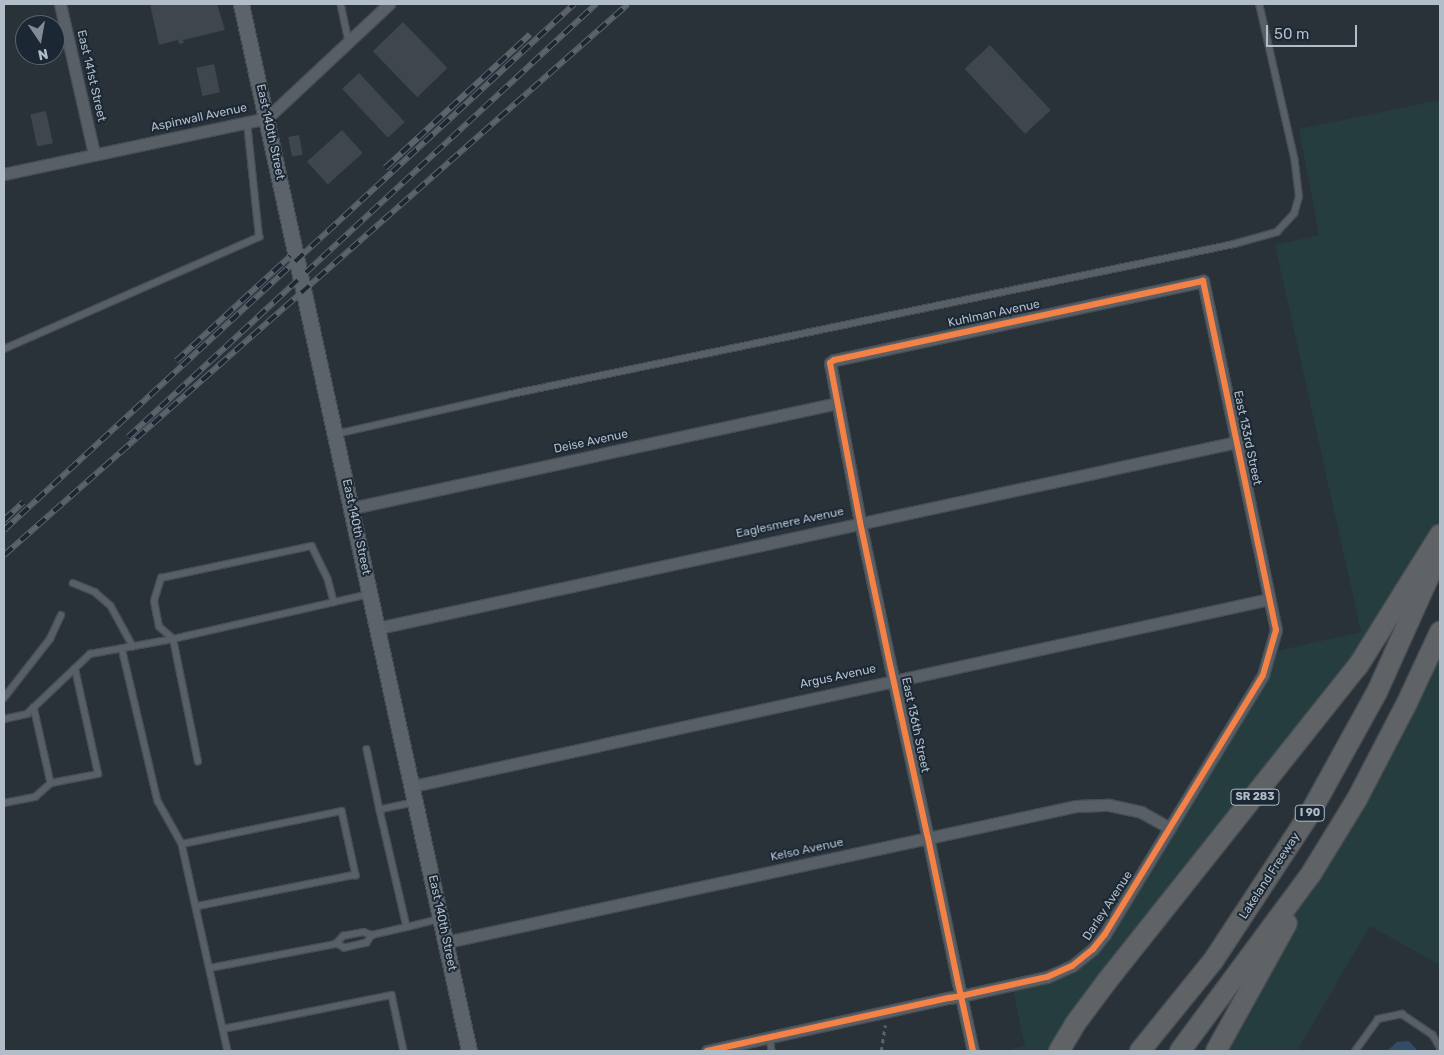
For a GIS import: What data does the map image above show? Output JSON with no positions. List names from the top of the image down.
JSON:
{
  "streets": {
    "highway": ["SR 283", "I 90", "Lakeland Freeway"],
    "street": [
      "East 141st Street",
      "Aspinwall Avenue",
      "East 140th Street",
      "Kuhlman Avenue",
      "East 133rd Street",
      "Deise Avenue",
      "Eaglesmere Avenue",
      "Argus Avenue",
      "East 136th Street",
      "Kelso Avenue",
      "Darley Avenue"
    ]
  },
  "crossings": [
    ["East 141st Street", "Aspinwall Avenue"],
    ["Aspinwall Avenue", "East 140th Street"],
    ["East 140th Street", "Deise Avenue"],
    ["East 140th Street", "Eaglesmere Avenue"],
    ["East 140th Street", "Argus Avenue"],
    ["East 140th Street", "Kelso Avenue"],
    ["Kuhlman Avenue", "East 133rd Street"],
    ["Kuhlman Avenue", "Deise Avenue"],
    ["Kuhlman Avenue", "East 136th Street"],
    ["East 133rd Street", "Eaglesmere Avenue"],
    ["East 133rd Street", "Argus Avenue"],
    ["East 133rd Street", "Darley Avenue"],
    ["Deise Avenue", "East 136th Street"],
    ["Eaglesmere Avenue", "East 136th Street"],
    ["Argus Avenue", "East 136th Street"],
    ["Argus Avenue", "Darley Avenue"],
    ["East 136th Street", "Kelso Avenue"],
    ["East 136th Street", "Darley Avenue"],
    ["Kelso Avenue", "Darley Avenue"]
  ],
  "scale_bar": "50 m",
  "north": "bottom"
}
